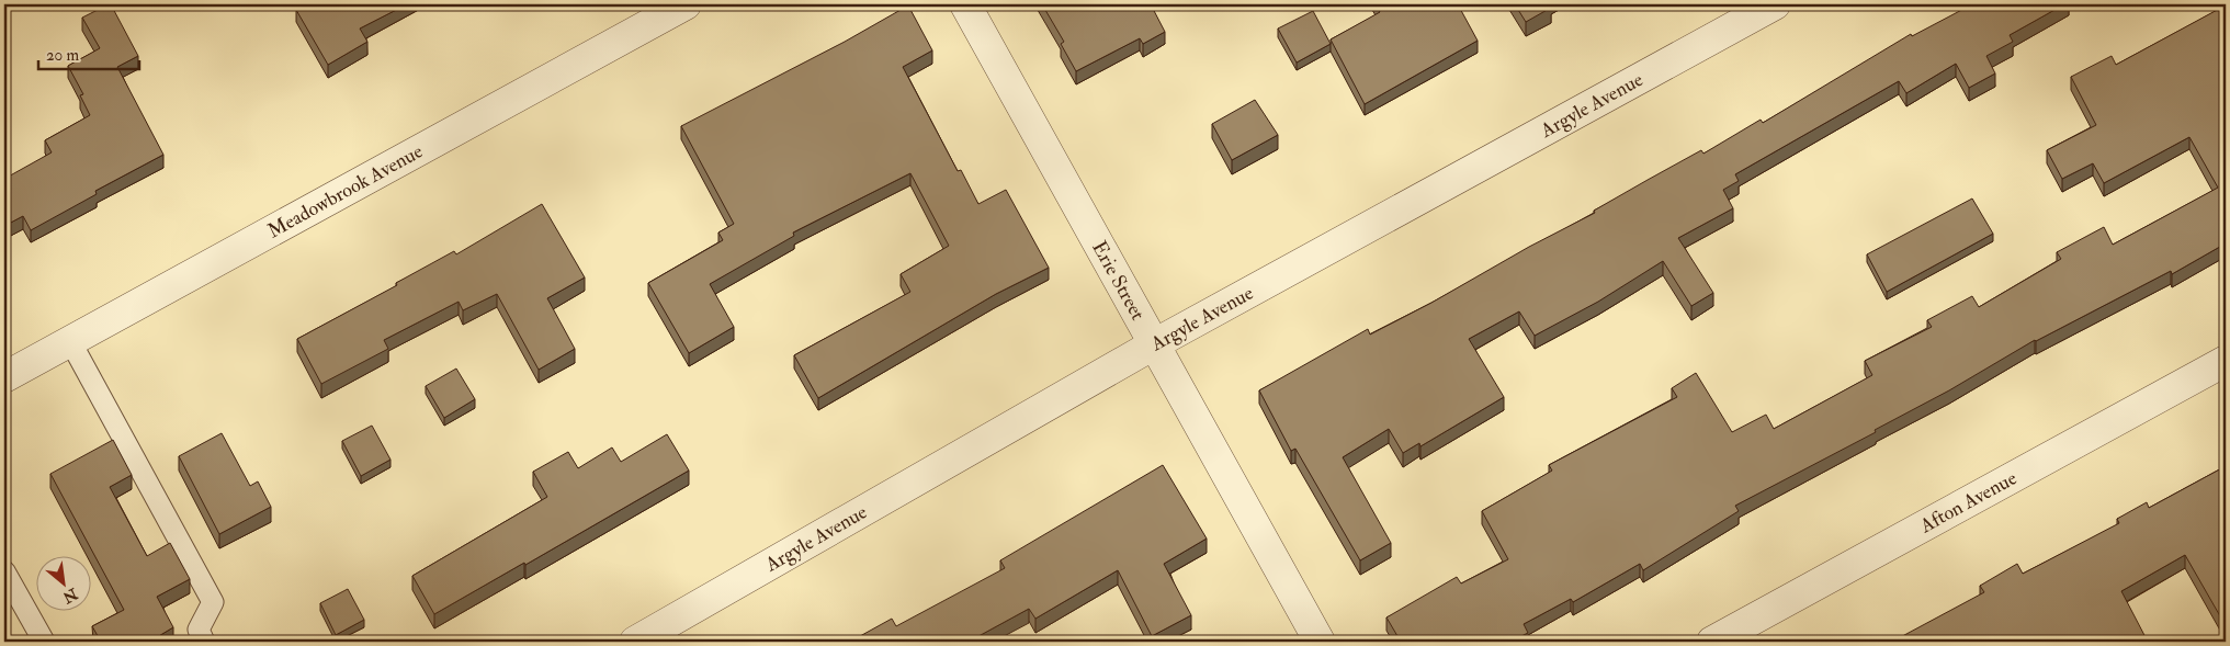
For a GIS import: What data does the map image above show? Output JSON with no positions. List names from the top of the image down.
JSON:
{
  "streets": {
    "street": [
      "Argyle Avenue",
      "Meadowbrook Avenue",
      "Erie Street",
      "Afton Avenue"
    ]
  },
  "crossings": [
    ["Argyle Avenue", "Erie Street"]
  ],
  "scale_bar": "20 m",
  "north": "bottom right"
}
